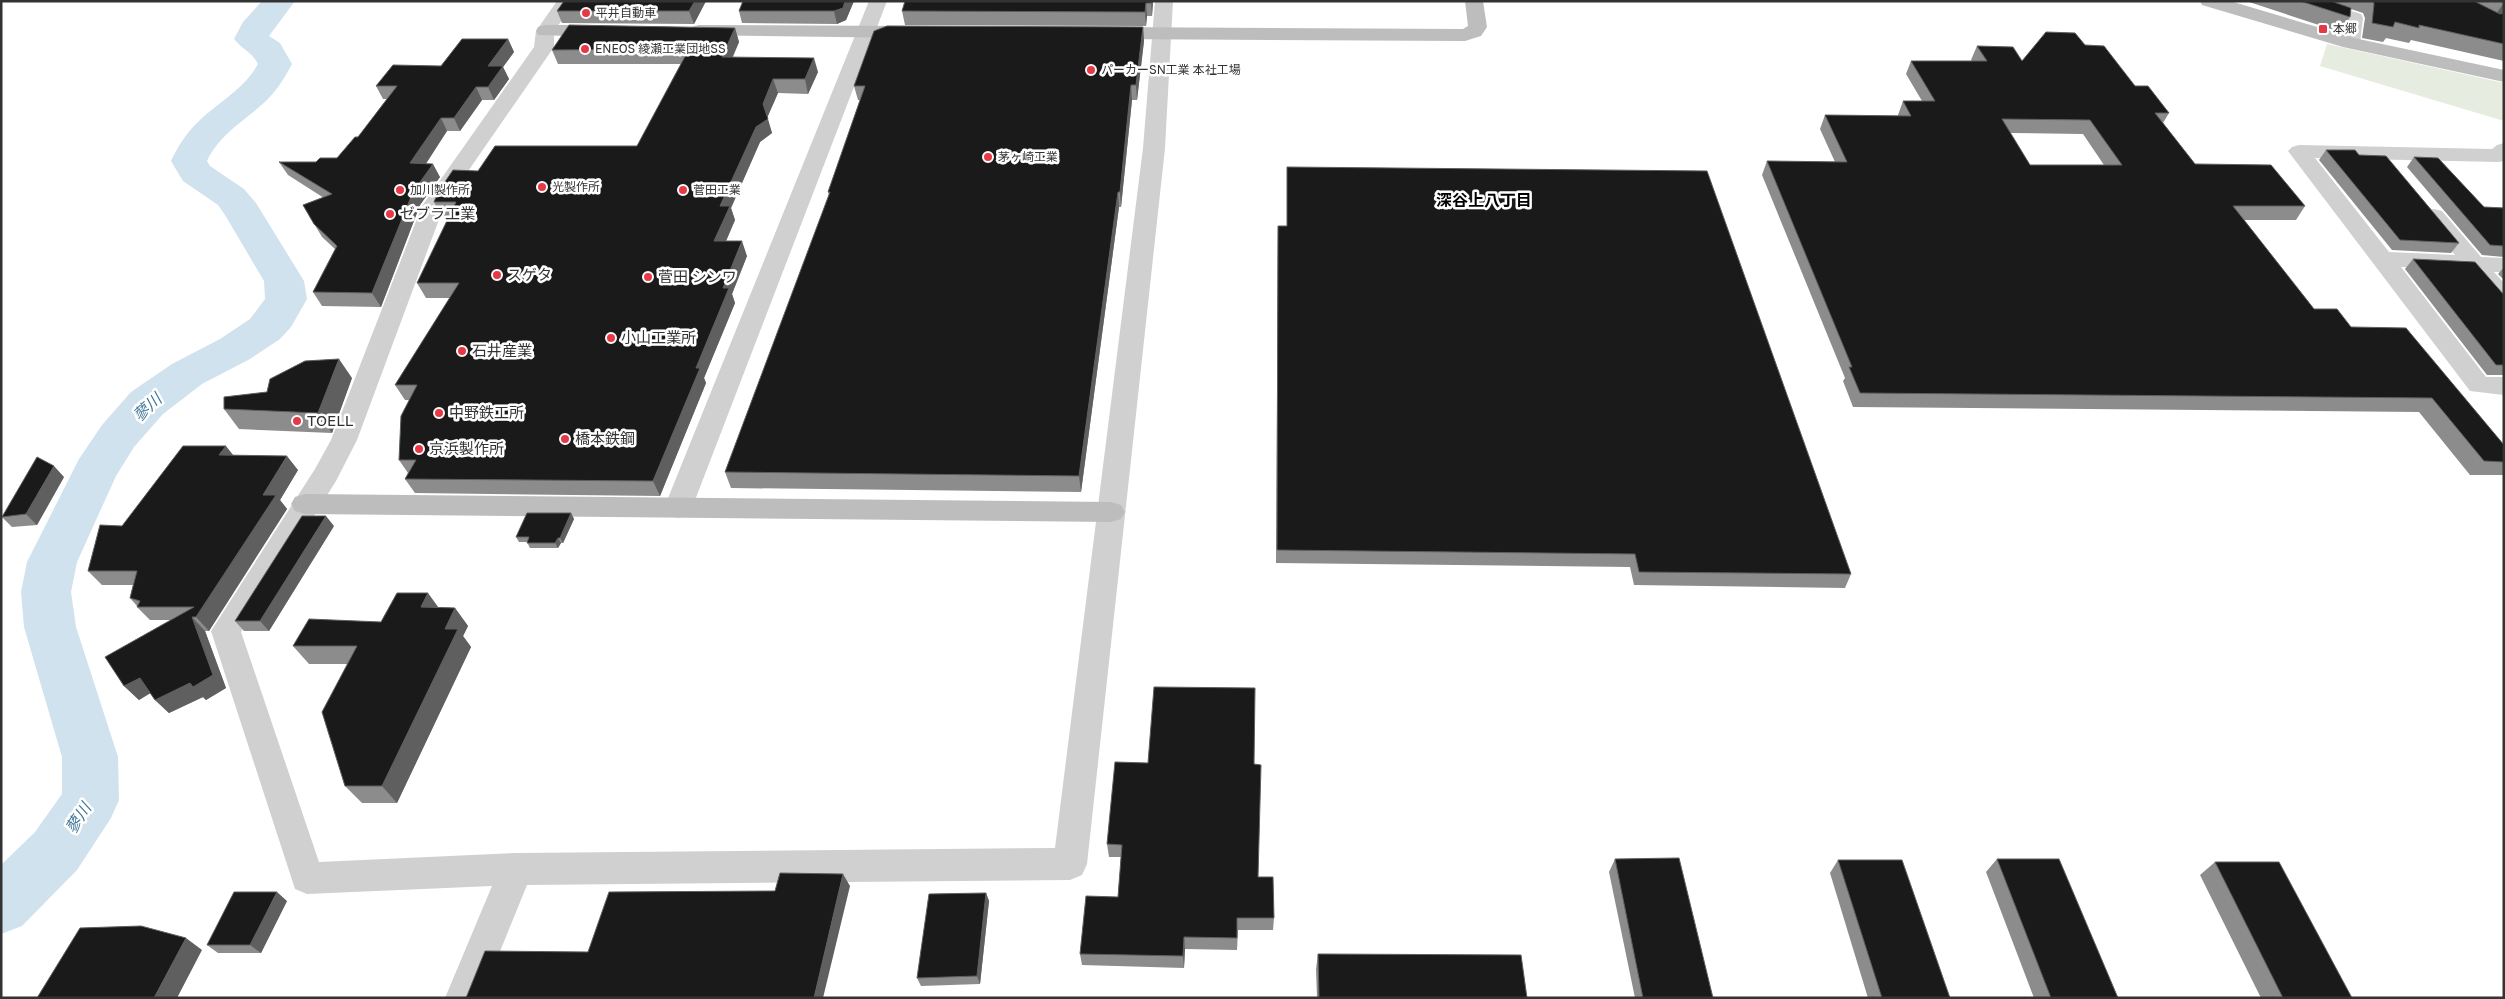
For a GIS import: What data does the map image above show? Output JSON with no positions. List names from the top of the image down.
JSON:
{
  "districts": ["深谷上八丁目"],
  "water": ["蓼川"],
  "places": {
    "other": [
      "平井自動車",
      "ENEOS 綾瀬工業団地SS",
      "パーカーSN工業 本社工場",
      "茅ヶ崎工業",
      "光製作所",
      "加川製作所",
      "菅田工業",
      "ゼブラ工業",
      "スゲタ",
      "菅田 シンワ",
      "小山工業所",
      "石井産業",
      "中野鉄工所",
      "TOELL",
      "橋本鉄鋼",
      "京浜製作所"
    ],
    "transit": ["本郷"]
  }
}
